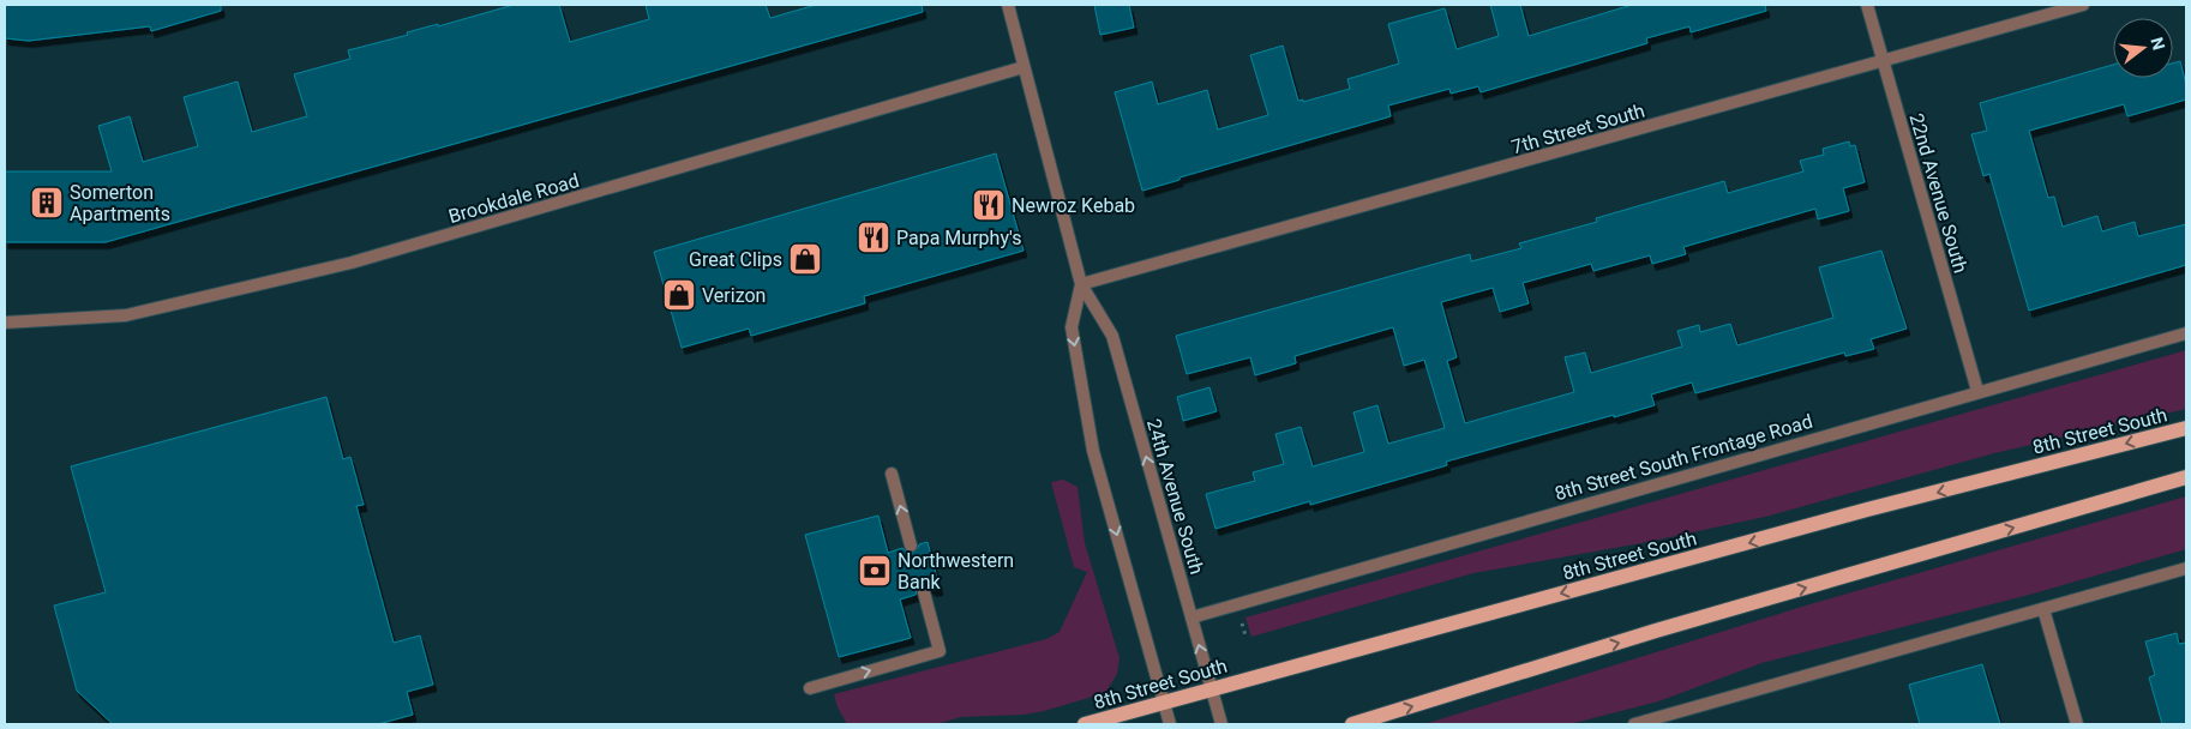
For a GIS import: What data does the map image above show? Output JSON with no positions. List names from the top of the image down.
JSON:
{
  "streets": {
    "main road": ["8th Street South"],
    "street": [
      "7th Street South",
      "22nd Avenue South",
      "Brookdale Road",
      "8th Street South Frontage Road",
      "24th Avenue South"
    ]
  },
  "crossings": [
    ["7th Street South", "22nd Avenue South"],
    ["7th Street South", "24th Avenue South"],
    ["22nd Avenue South", "8th Street South Frontage Road"],
    ["Brookdale Road", "24th Avenue South"],
    ["8th Street South", "24th Avenue South"],
    ["8th Street South Frontage Road", "24th Avenue South"]
  ],
  "places": {
    "building": ["Somerton Apartments"],
    "restaurant": ["Newroz Kebab", "Papa Murphy's"],
    "shop": ["Great Clips", "Verizon"],
    "bank": ["Northwestern Bank"]
  },
  "north": "right"
}
